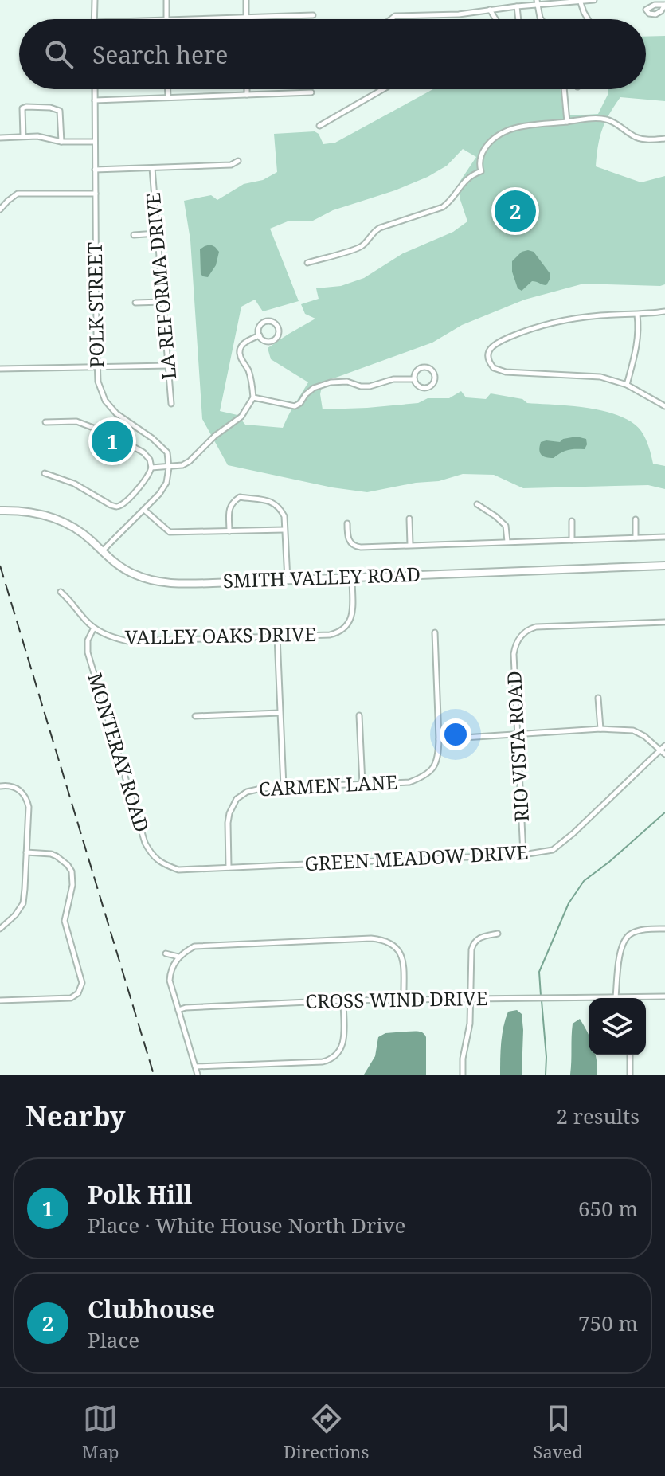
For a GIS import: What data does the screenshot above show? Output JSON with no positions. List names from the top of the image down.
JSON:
{
  "streets": {
    "main road": ["SMITH VALLEY ROAD"],
    "street": [
      "LA REFORMA DRIVE",
      "POLK STREET",
      "VALLEY OAKS DRIVE",
      "RIO VISTA ROAD",
      "MONTERAY ROAD",
      "CARMEN LANE",
      "GREEN MEADOW DRIVE",
      "CROSS WIND DRIVE"
    ]
  },
  "crossings": [
    ["SMITH VALLEY ROAD", "VALLEY OAKS DRIVE"],
    ["VALLEY OAKS DRIVE", "MONTERAY ROAD"],
    ["RIO VISTA ROAD", "GREEN MEADOW DRIVE"],
    ["MONTERAY ROAD", "GREEN MEADOW DRIVE"],
    ["CARMEN LANE", "GREEN MEADOW DRIVE"]
  ],
  "page": {
    "search": "Search here",
    "pins": ["2", "1"],
    "heading": ["Nearby", "2 results"],
    "list": [
      {
        "mark": "1",
        "name": "Polk Hill",
        "note": "Place · White House North Drive",
        "value": "650 m"
      },
      {
        "mark": "2",
        "name": "Clubhouse",
        "note": "Place",
        "value": "750 m"
      }
    ],
    "nav": ["Map", "Directions", "Saved"]
  }
}
